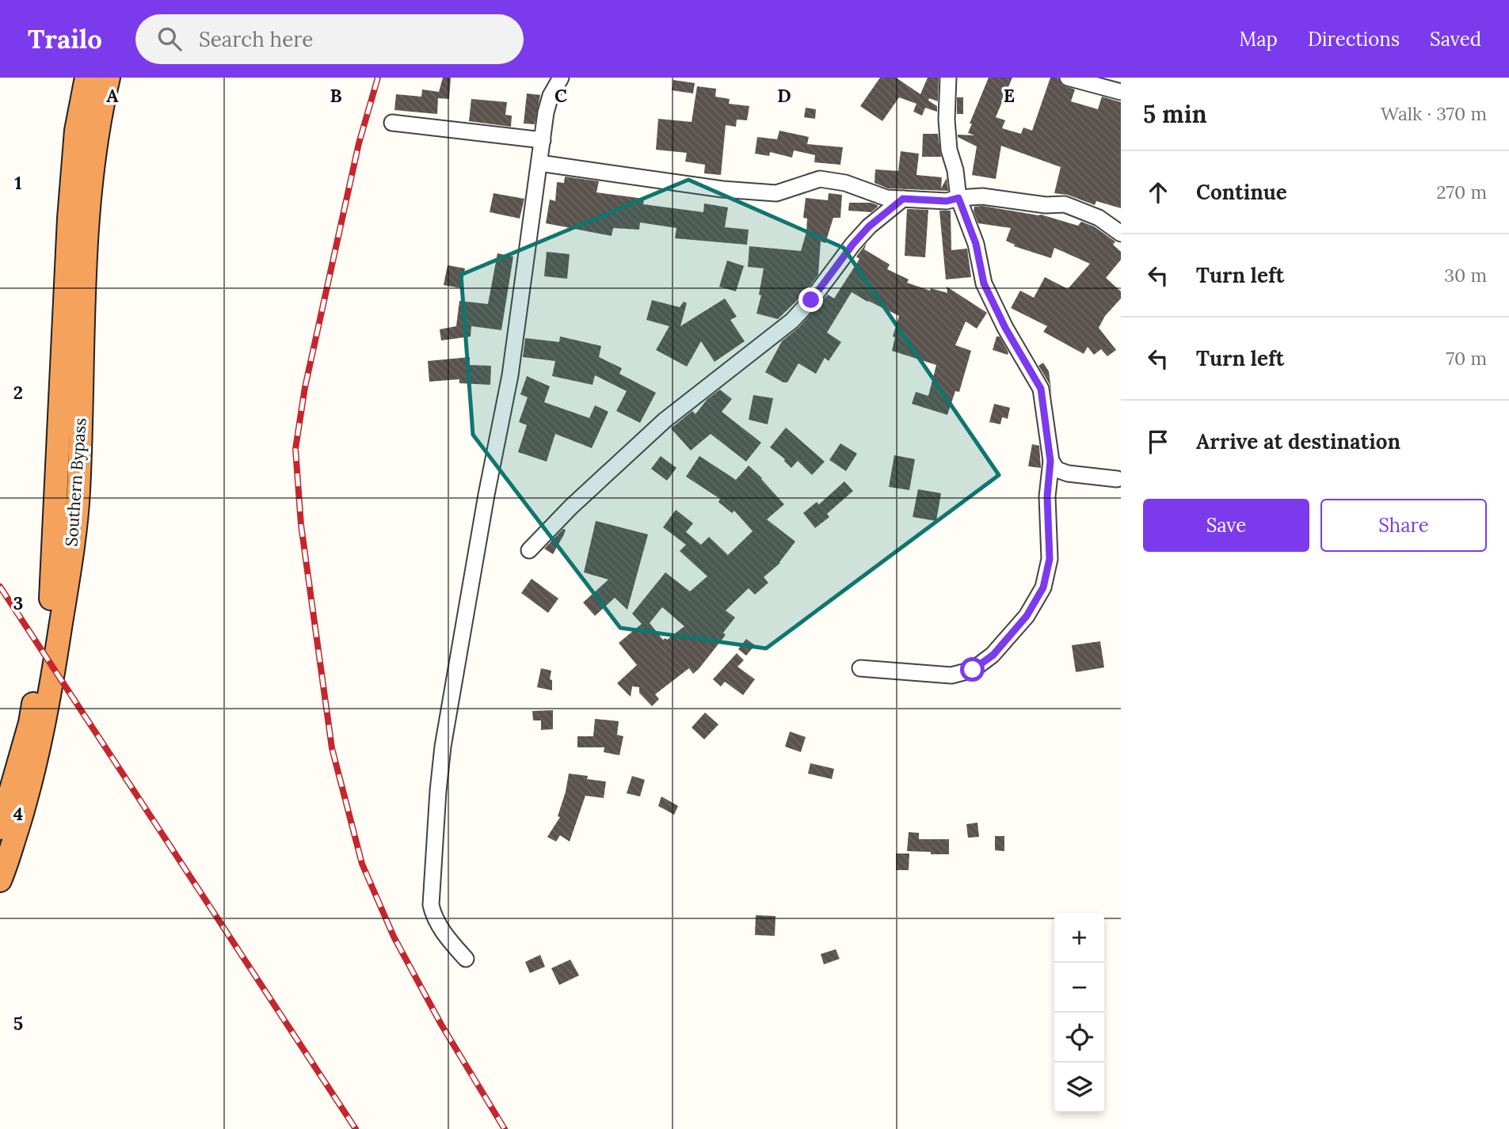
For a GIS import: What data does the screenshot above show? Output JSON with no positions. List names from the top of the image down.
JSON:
{
  "streets": {
    "highway": ["Southern Bypass"]
  },
  "page": {
    "header": "Trailo",
    "search": "Search here",
    "nav": ["Map", "Directions", "Saved"],
    "heading": ["5 min", "Walk · 370 m"],
    "list": [
      ["Continue", "270 m"],
      ["Turn left", "30 m"],
      ["Turn left", "70 m"],
      "Arrive at destination"
    ],
    "buttons": ["Save", "Share"],
    "map_buttons": ["+", "−"]
  },
  "grid": {
    "columns": [
      "A",
      "B",
      "C",
      "D",
      "E"
    ],
    "rows": [
      "1",
      "2",
      "3",
      "4",
      "5"
    ]
  }
}
